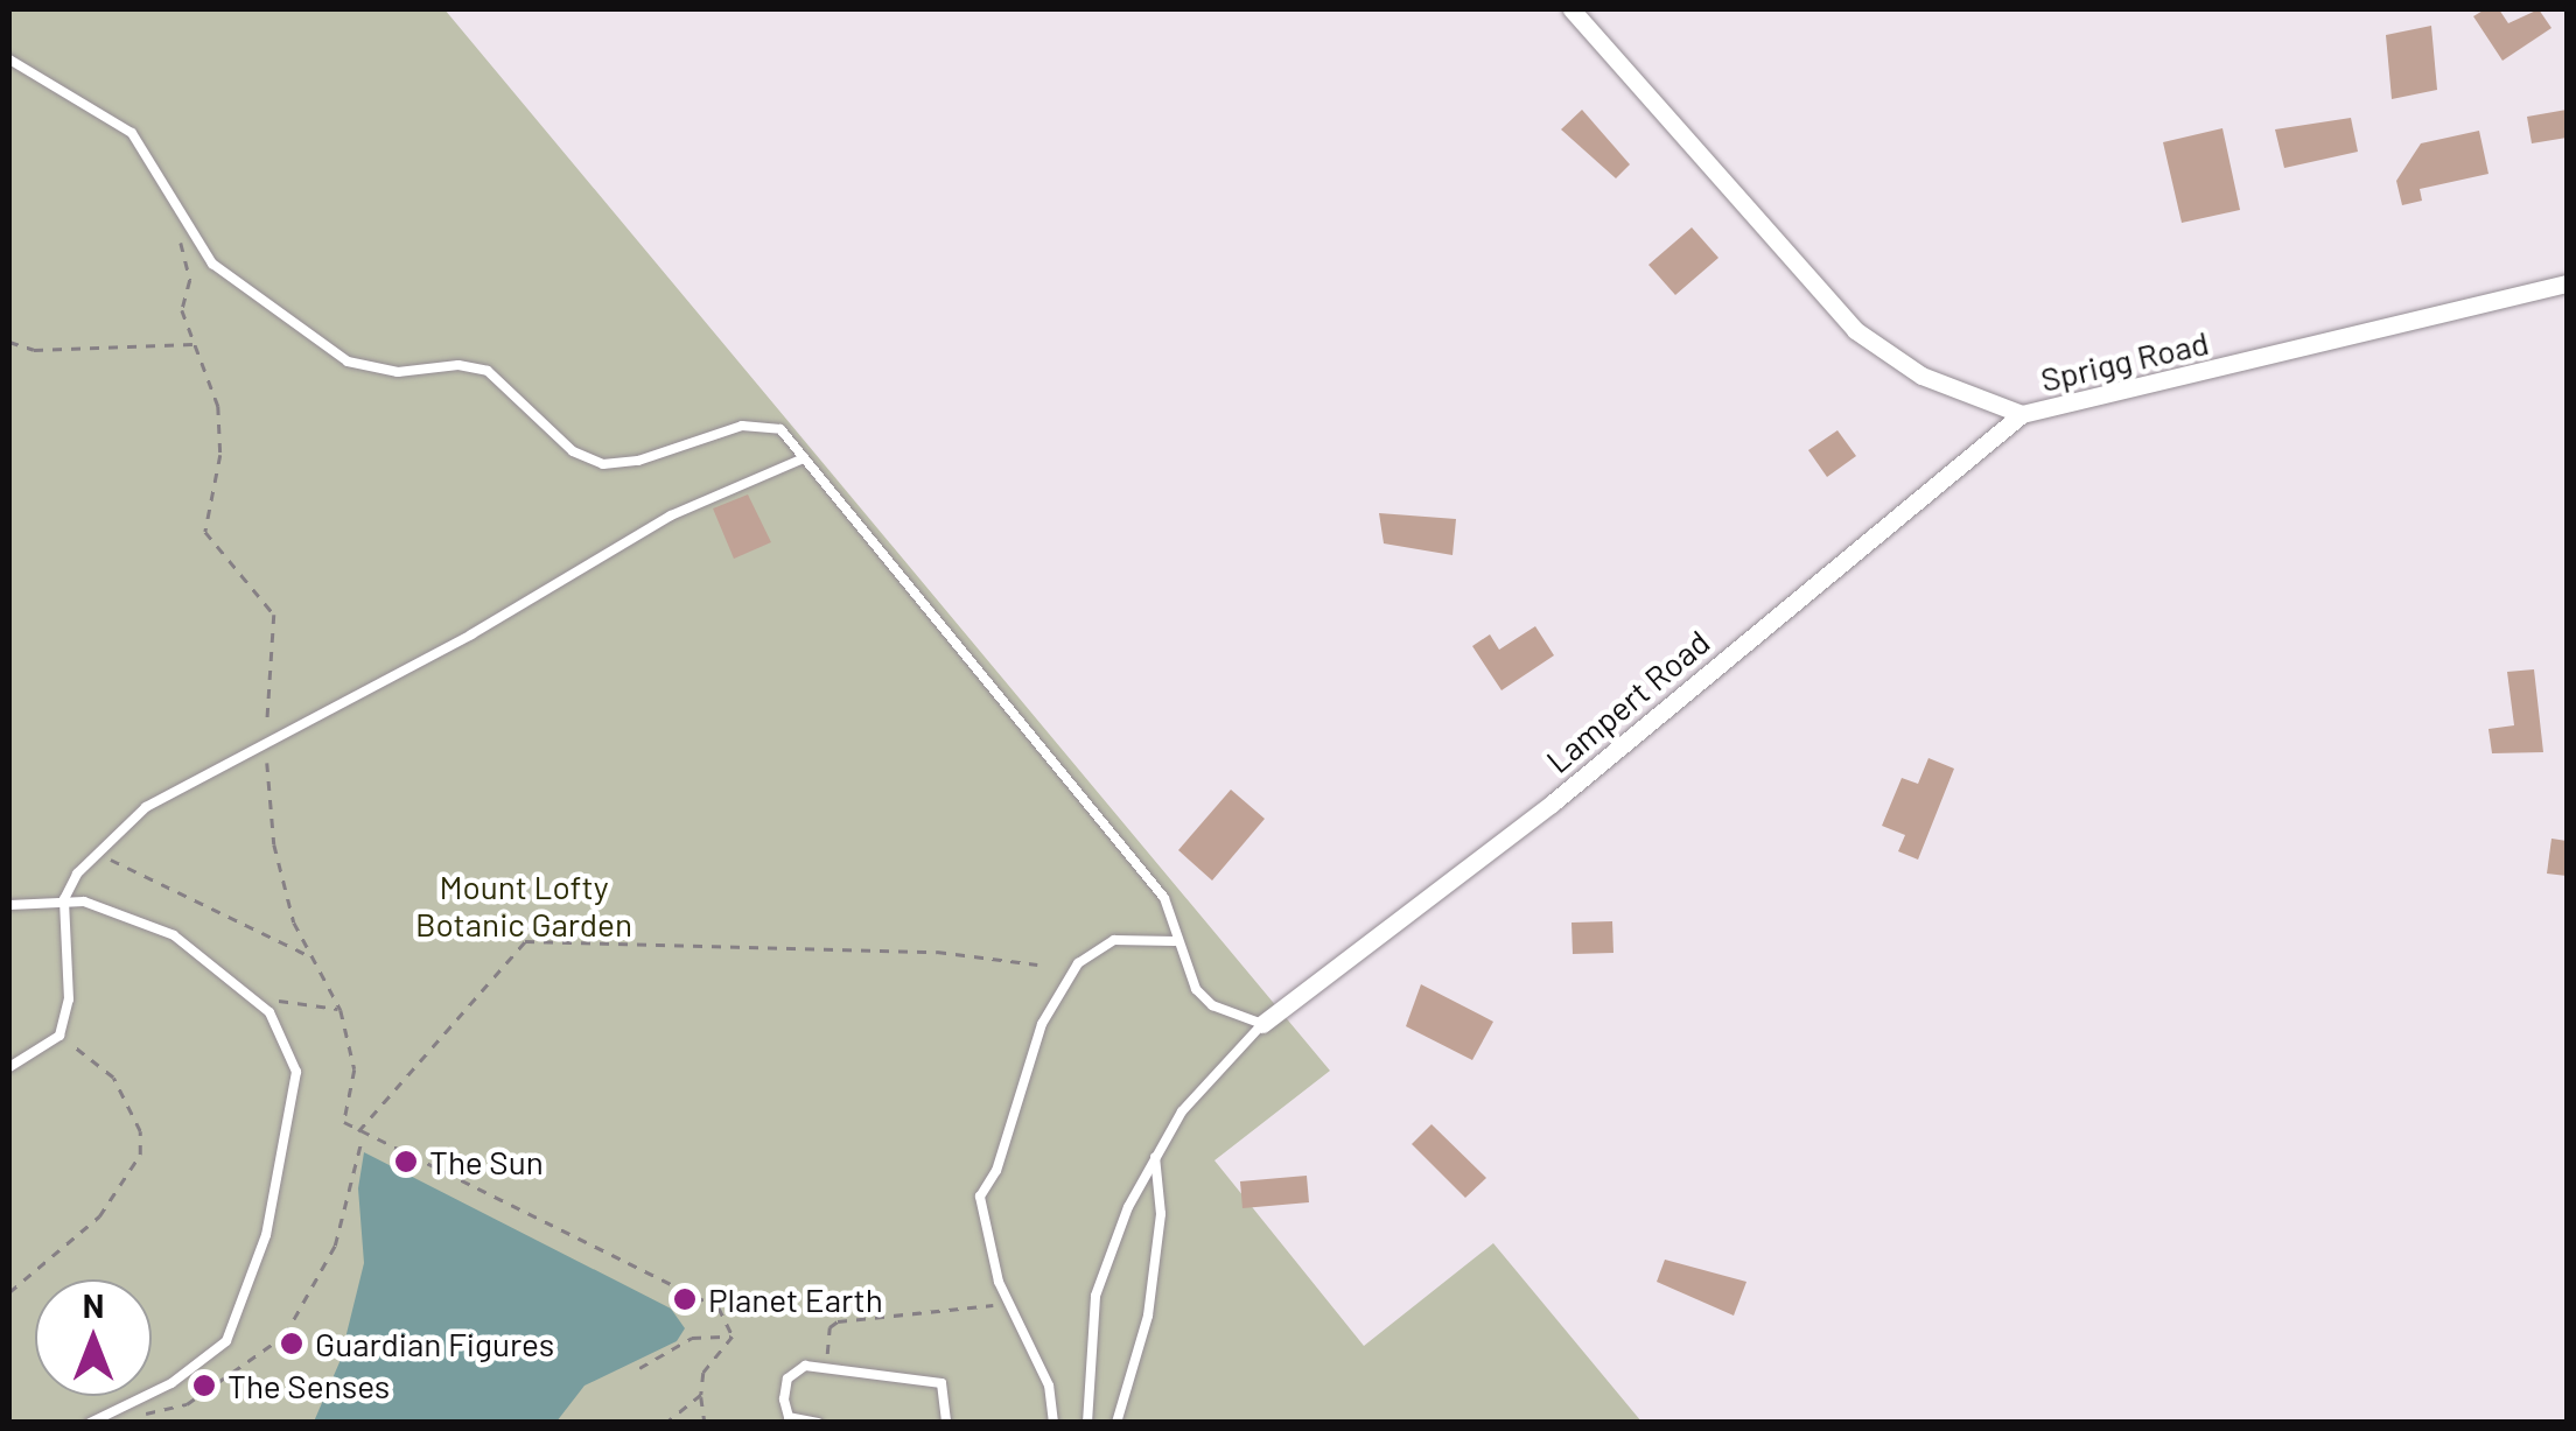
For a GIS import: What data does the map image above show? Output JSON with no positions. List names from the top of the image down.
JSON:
{
  "streets": {
    "street": ["Sprigg Road", "Lampert Road"]
  },
  "crossings": [
    ["Sprigg Road", "Lampert Road"]
  ],
  "parks": ["Mount Lofty Botanic Garden"],
  "places": [
    "The Sun",
    "Planet Earth",
    "Guardian Figures",
    "The Senses"
  ],
  "north": "top"
}
